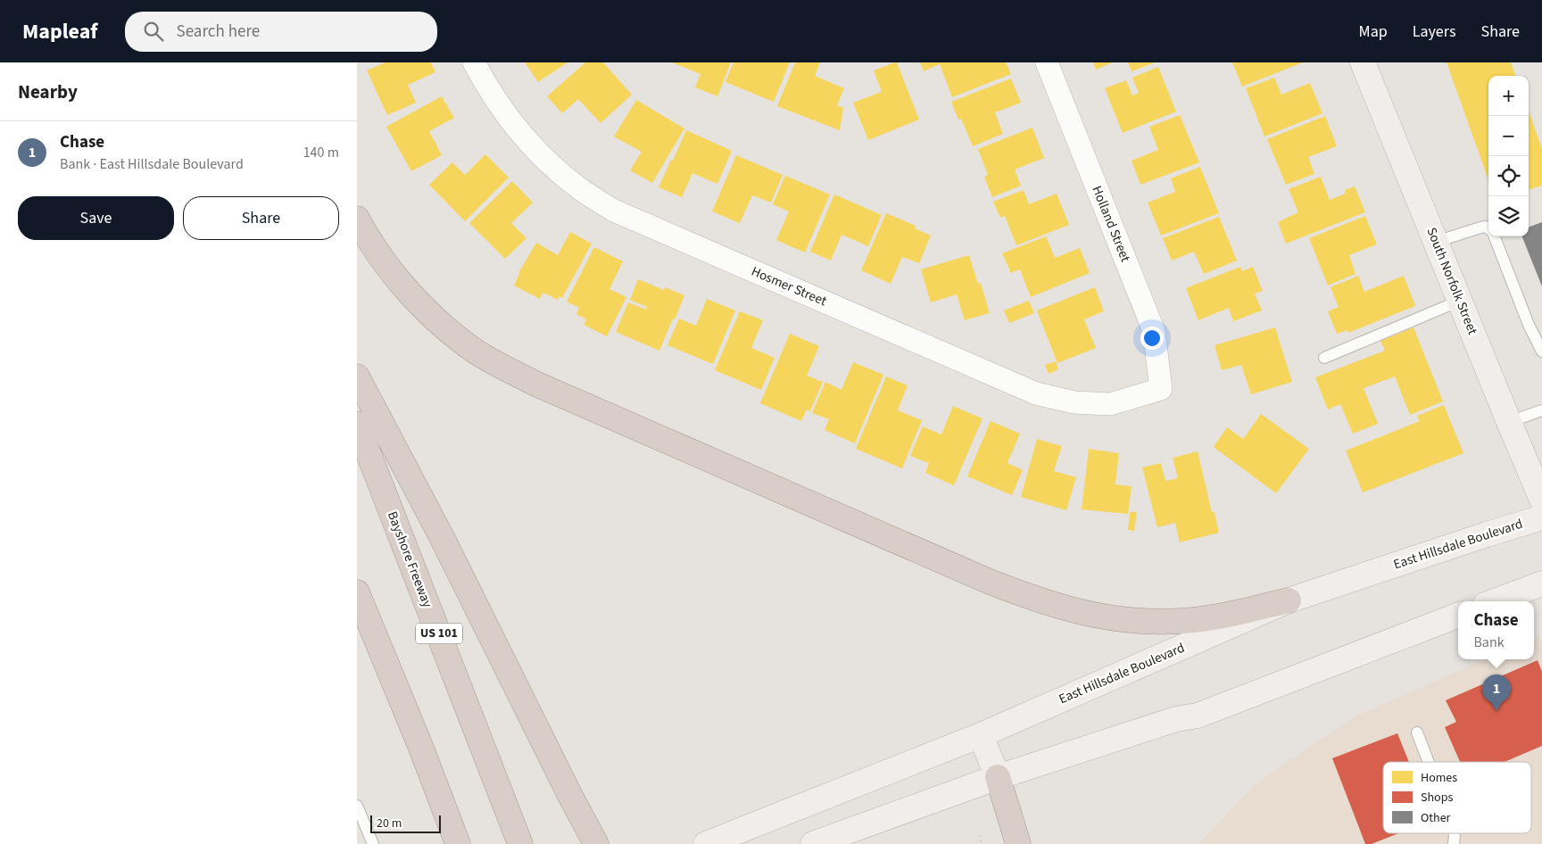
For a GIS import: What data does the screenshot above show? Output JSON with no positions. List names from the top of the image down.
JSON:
{
  "streets": {
    "highway": ["Bayshore Freeway", "US 101"],
    "main road": ["South Norfolk Street", "East Hillsdale Boulevard"],
    "street": ["Holland Street", "Hosmer Street"]
  },
  "crossings": [
    ["Holland Street", "Hosmer Street"]
  ],
  "legend": ["Homes", "Shops", "Other"],
  "scale_bar": "20 m",
  "page": {
    "header": "Mapleaf",
    "search": "Search here",
    "nav": ["Map", "Layers", "Share"],
    "heading": "Nearby",
    "map_buttons": ["+", "−"],
    "list": [
      {
        "mark": "1",
        "name": "Chase",
        "note": "Bank · East Hillsdale Boulevard",
        "value": "140 m"
      }
    ],
    "buttons": ["Save", "Share"],
    "popup": ["Chase", "Bank"],
    "pins": "1",
    "scale": "20 m"
  }
}
